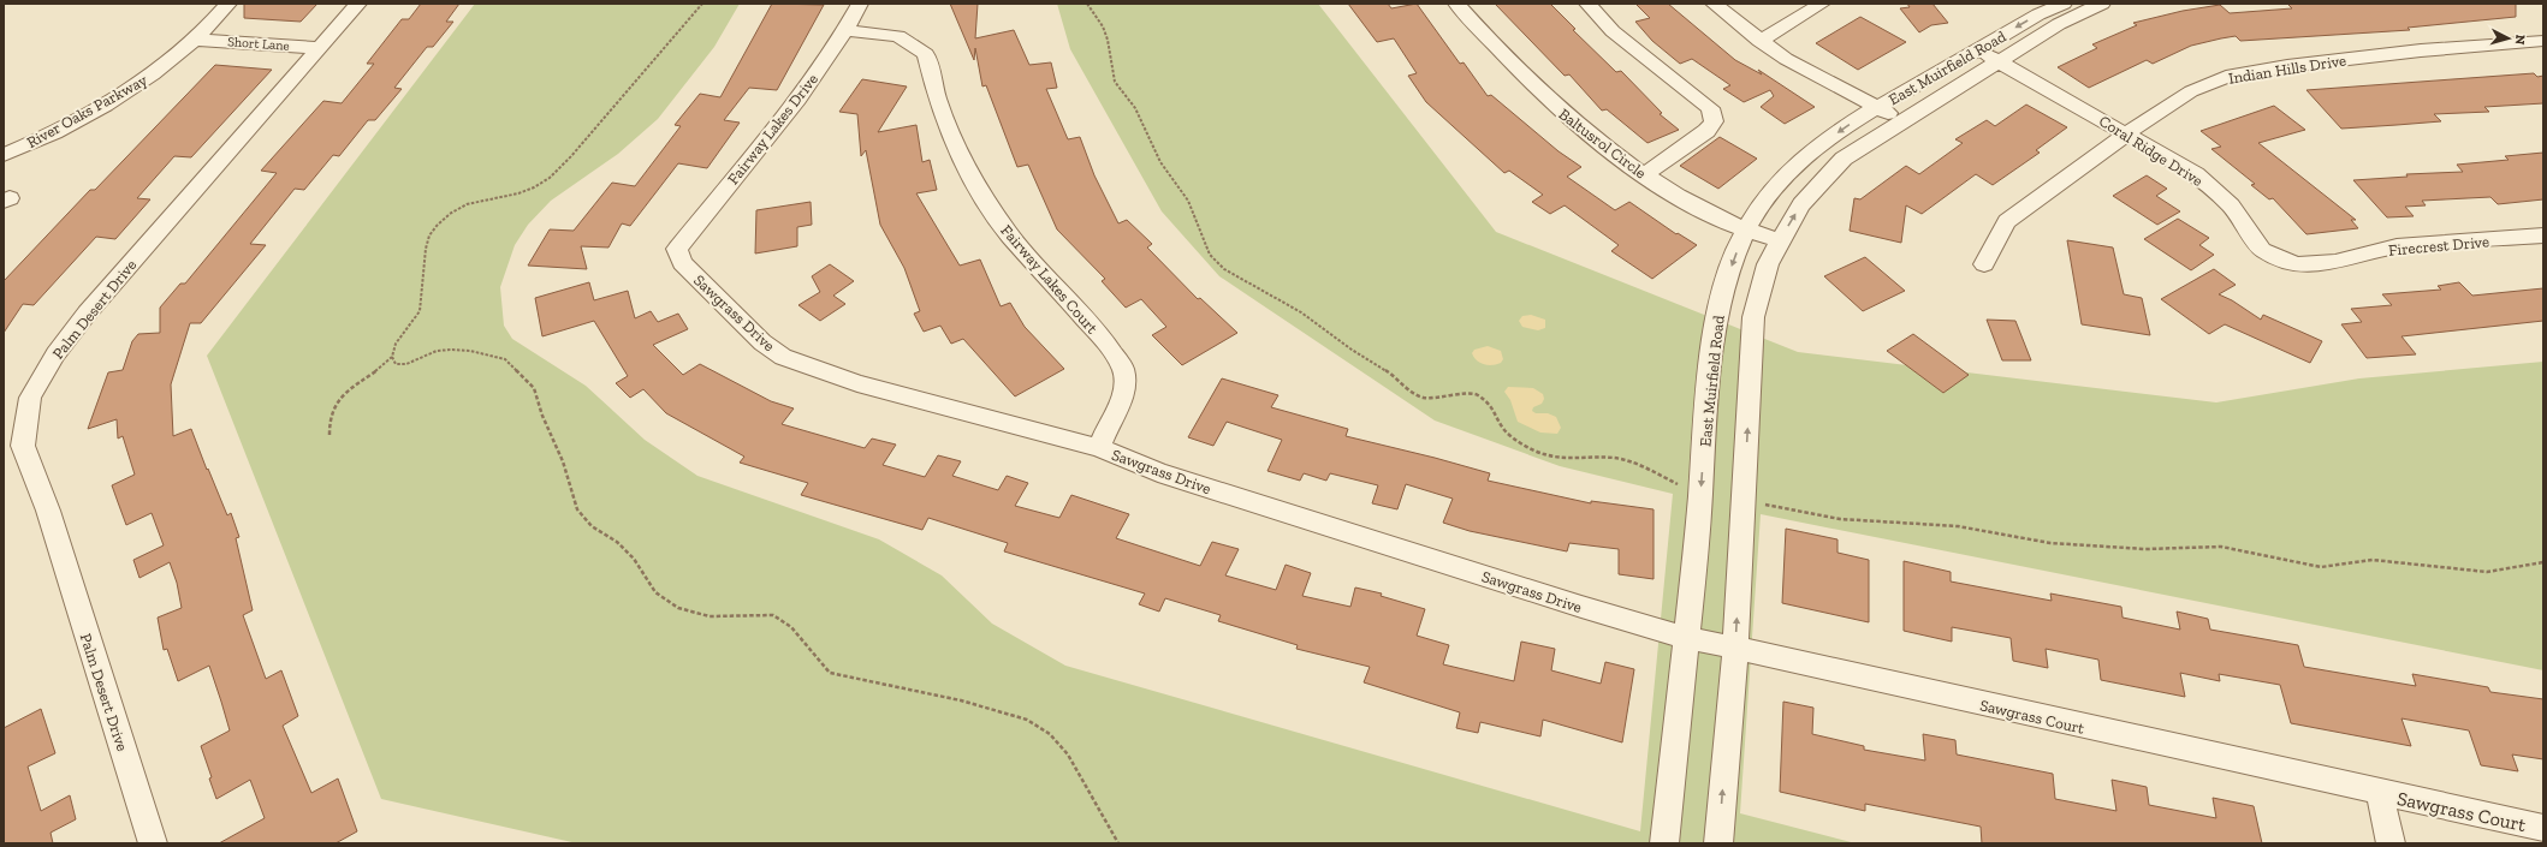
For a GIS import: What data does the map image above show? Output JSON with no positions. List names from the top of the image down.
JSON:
{
  "streets": {
    "street": [
      "Short Lane",
      "East Muirfield Road",
      "Indian Hills Drive",
      "River Oaks Parkway",
      "Fairway Lakes Drive",
      "Baltusrol Circle",
      "Coral Ridge Drive",
      "Firecrest Drive",
      "Fairway Lakes Court",
      "Palm Desert Drive",
      "Sawgrass Drive",
      "Sawgrass Court"
    ]
  },
  "crossings": [
    ["Short Lane", "River Oaks Parkway"],
    ["Short Lane", "Palm Desert Drive"],
    ["East Muirfield Road", "Baltusrol Circle"],
    ["East Muirfield Road", "Coral Ridge Drive"],
    ["East Muirfield Road", "Sawgrass Drive"],
    ["East Muirfield Road", "Sawgrass Court"],
    ["Indian Hills Drive", "Coral Ridge Drive"],
    ["Fairway Lakes Drive", "Fairway Lakes Court"],
    ["Fairway Lakes Drive", "Sawgrass Drive"],
    ["Coral Ridge Drive", "Firecrest Drive"],
    ["Fairway Lakes Court", "Sawgrass Drive"],
    ["Sawgrass Drive", "Sawgrass Court"]
  ],
  "north": "right"
}
